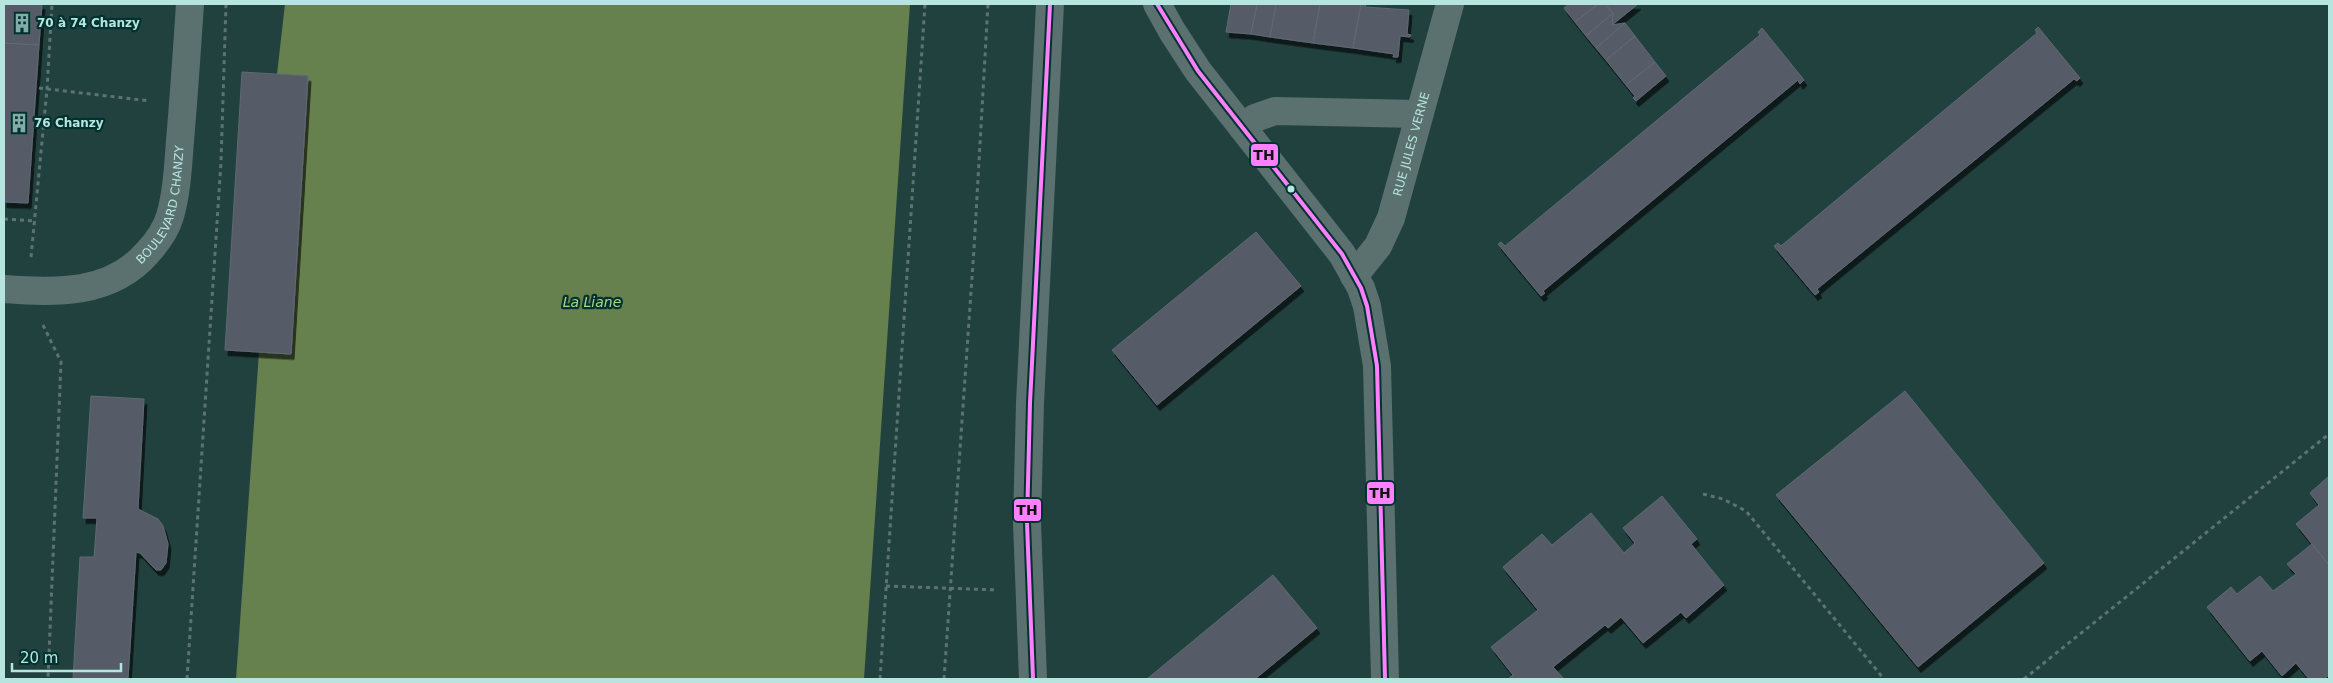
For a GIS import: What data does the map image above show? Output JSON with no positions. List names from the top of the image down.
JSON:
{
  "streets": {
    "street": ["RUE JULES VERNE", "BOULEVARD CHANZY"]
  },
  "water": ["La Liane"],
  "places": {
    "building": ["70 à 74 Chanzy", "76 Chanzy"]
  },
  "lines": ["transit line TH"],
  "scale_bar": "20 m"
}
